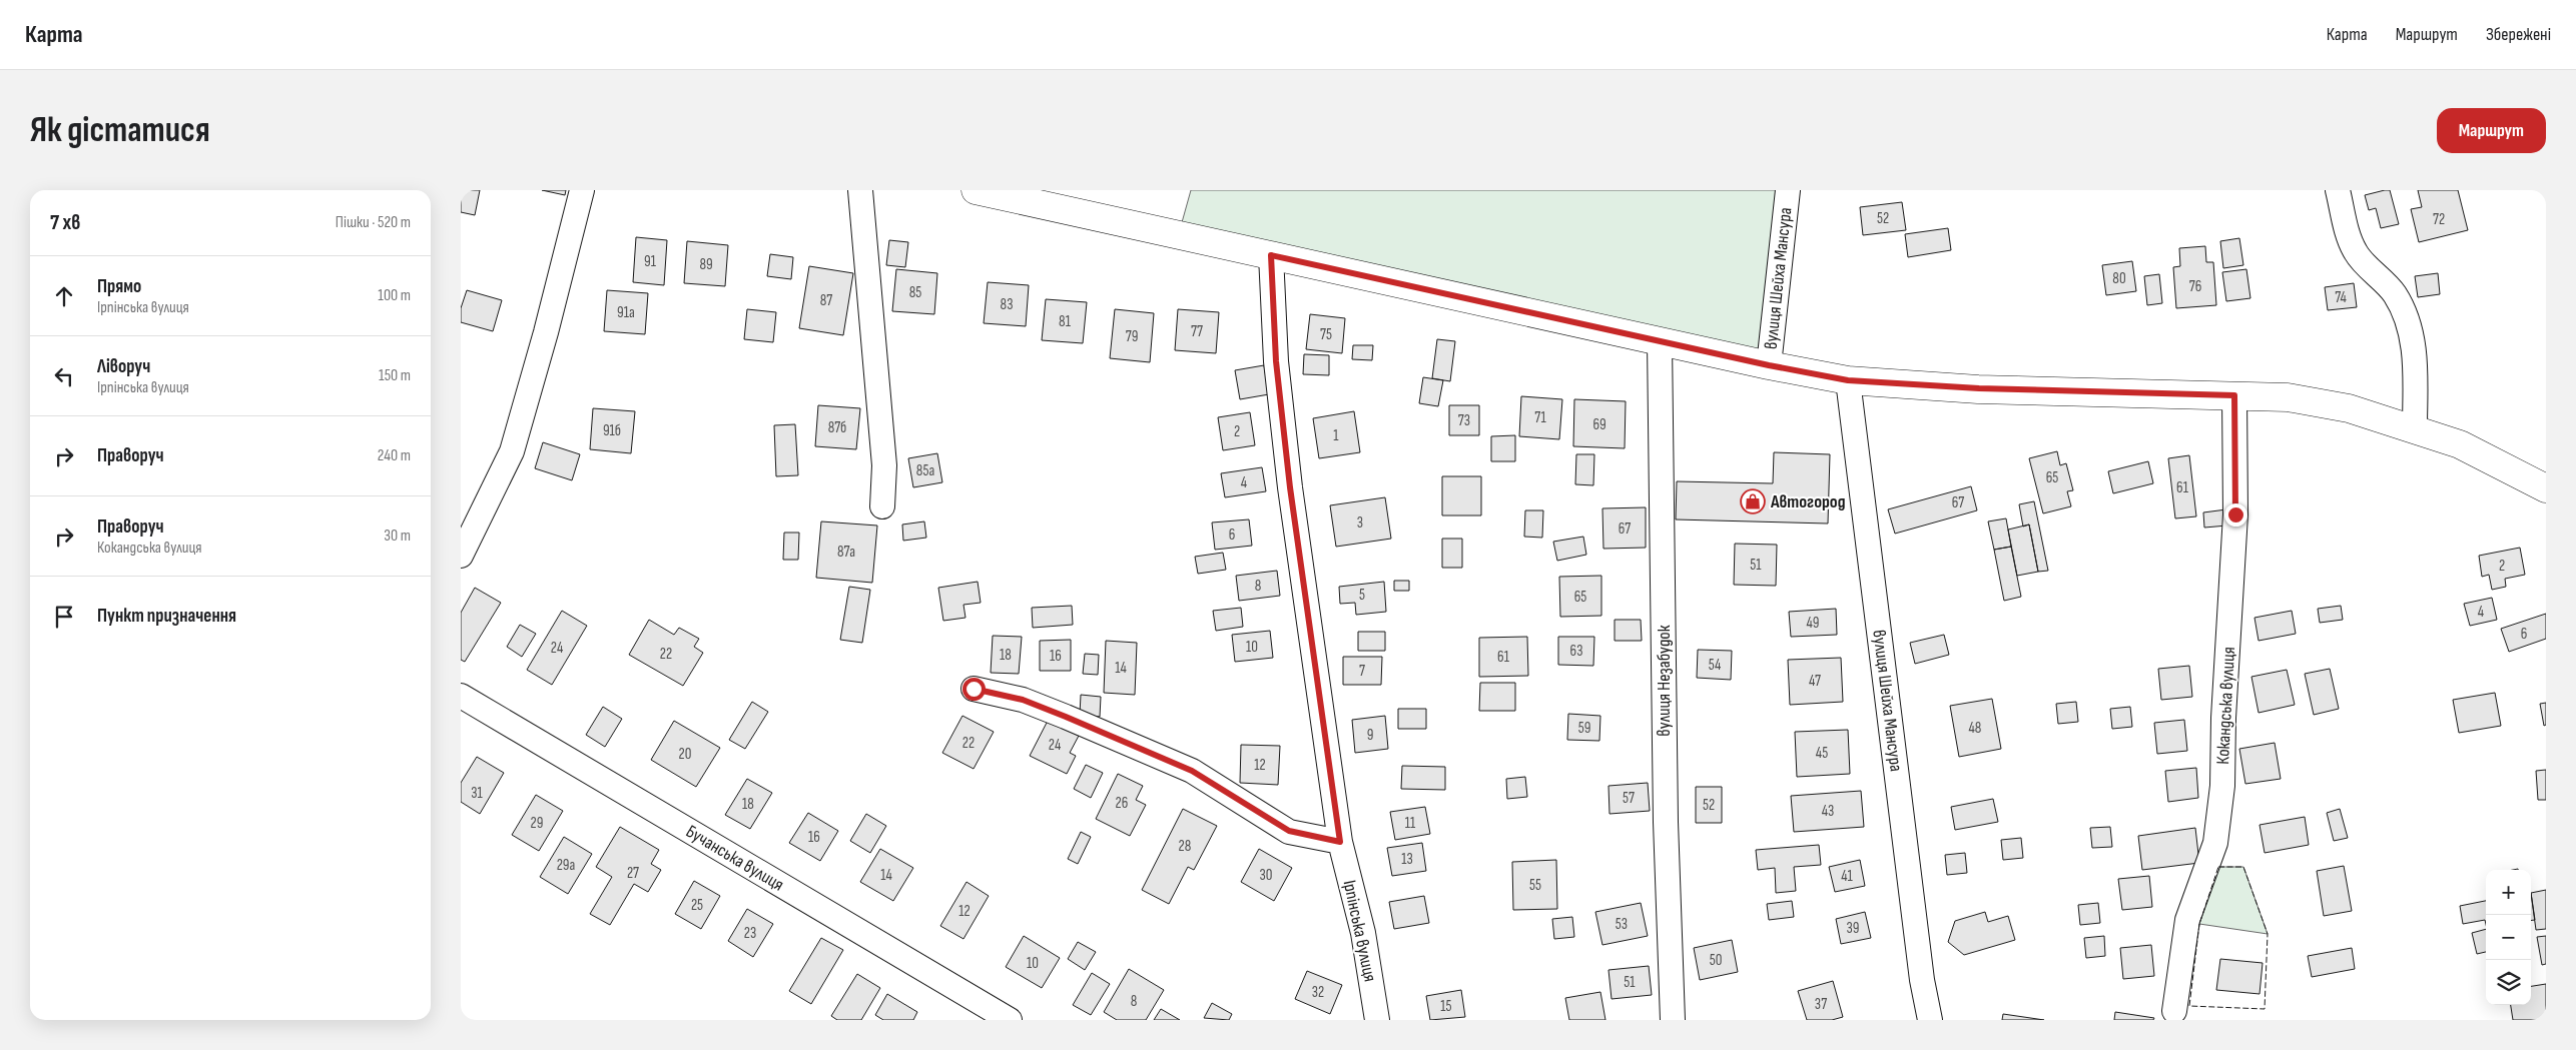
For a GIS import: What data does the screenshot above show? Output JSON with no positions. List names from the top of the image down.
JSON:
{
  "streets": {
    "street": [
      "вулиця Шейха Мансура",
      "вулиця Незабудок",
      "Кокандська вулиця",
      "Бучанська вулиця",
      "Ірпінська вулиця"
    ]
  },
  "places": {
    "shop": ["Автогород"]
  },
  "house_numbers": [
    "52",
    "72",
    "91",
    "89",
    "80",
    "76",
    "85",
    "74",
    "87",
    "83",
    "91а",
    "81",
    "77",
    "75",
    "79",
    "71",
    "73",
    "69",
    "87б",
    "91б",
    "2",
    "1",
    "85а",
    "65",
    "4",
    "61",
    "67",
    "3",
    "67",
    "6",
    "87а",
    "51",
    "2",
    "8",
    "5",
    "65",
    "4",
    "49",
    "6",
    "10",
    "24",
    "63",
    "22",
    "18",
    "16",
    "61",
    "54",
    "14",
    "7",
    "47",
    "59",
    "48",
    "9",
    "22",
    "24",
    "45",
    "20",
    "12",
    "31",
    "57",
    "26",
    "18",
    "52",
    "43",
    "29",
    "11",
    "16",
    "28",
    "13",
    "29а",
    "27",
    "14",
    "30",
    "41",
    "55",
    "25",
    "12",
    "53",
    "39",
    "23",
    "50",
    "10",
    "51",
    "32",
    "8",
    "37",
    "15"
  ],
  "page": {
    "header": "Карта",
    "nav": ["Карта", "Маршрут", "Збережені"],
    "buttons": "Маршрут",
    "title": "Як дістатися",
    "heading": ["7 хв", "Пішки · 520 m"],
    "list": [
      ["Прямо", "Ірпінська вулиця", "100 m"],
      ["Ліворуч", "Ірпінська вулиця", "150 m"],
      ["Праворуч", "240 m"],
      ["Праворуч", "Кокандська вулиця", "30 m"],
      "Пункт призначення"
    ],
    "map_buttons": ["+", "−"]
  }
}
